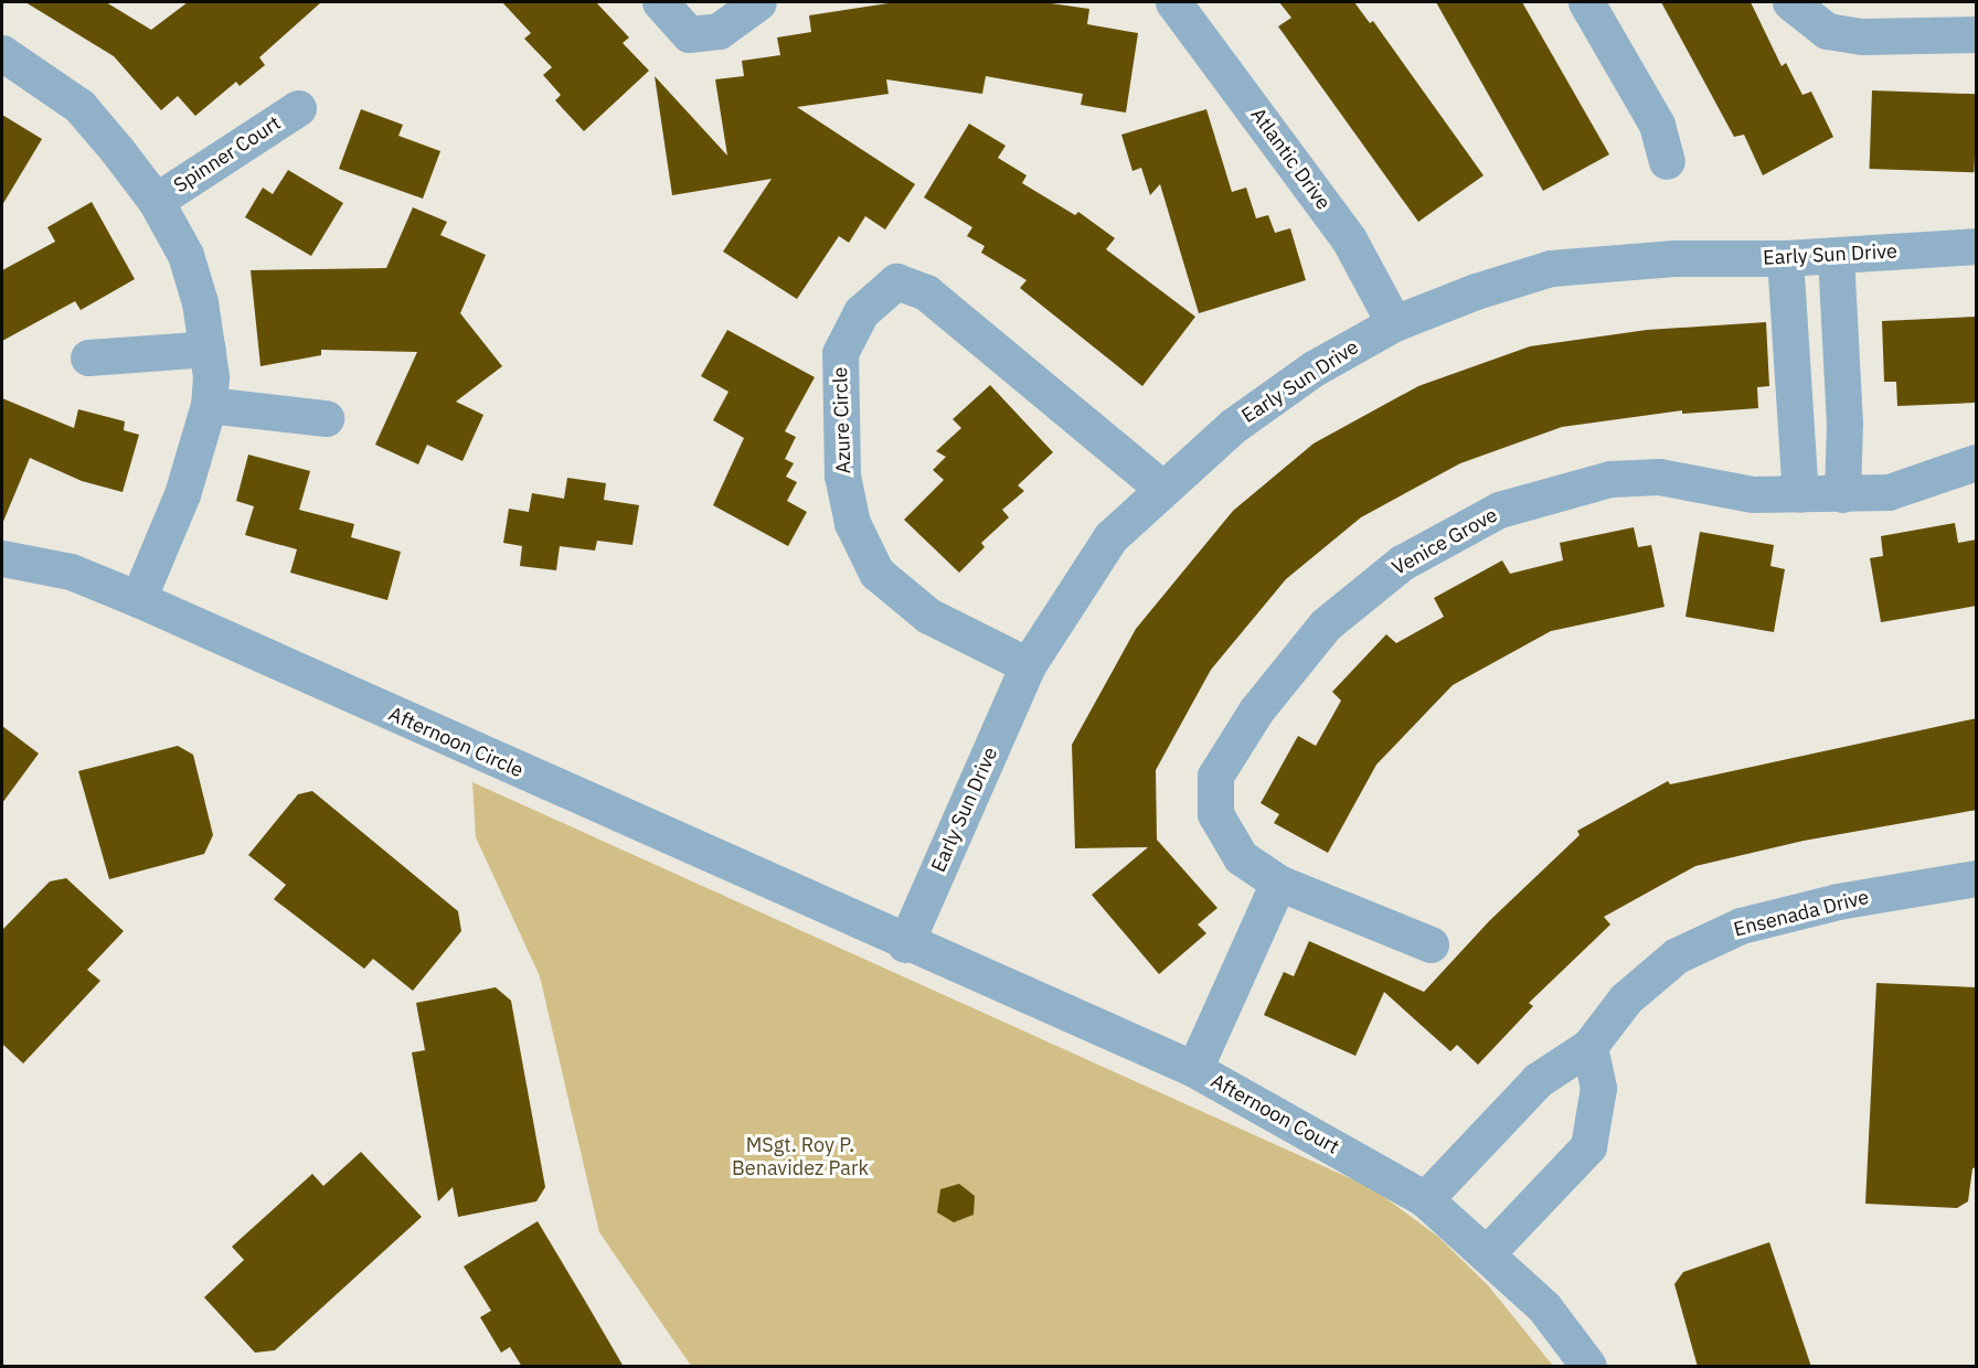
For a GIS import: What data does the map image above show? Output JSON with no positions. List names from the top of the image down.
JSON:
{
  "streets": {
    "street": [
      "Spinner Court",
      "Atlantic Drive",
      "Early Sun Drive",
      "Azure Circle",
      "Venice Grove",
      "Afternoon Circle",
      "Ensenada Drive",
      "Afternoon Court"
    ]
  },
  "crossings": [
    ["Atlantic Drive", "Early Sun Drive"],
    ["Early Sun Drive", "Azure Circle"],
    ["Early Sun Drive", "Afternoon Circle"],
    ["Early Sun Drive", "Afternoon Court"],
    ["Afternoon Circle", "Afternoon Court"],
    ["Ensenada Drive", "Afternoon Court"]
  ],
  "parks": ["MSgt. Roy P. Benavidez Park"]
}
